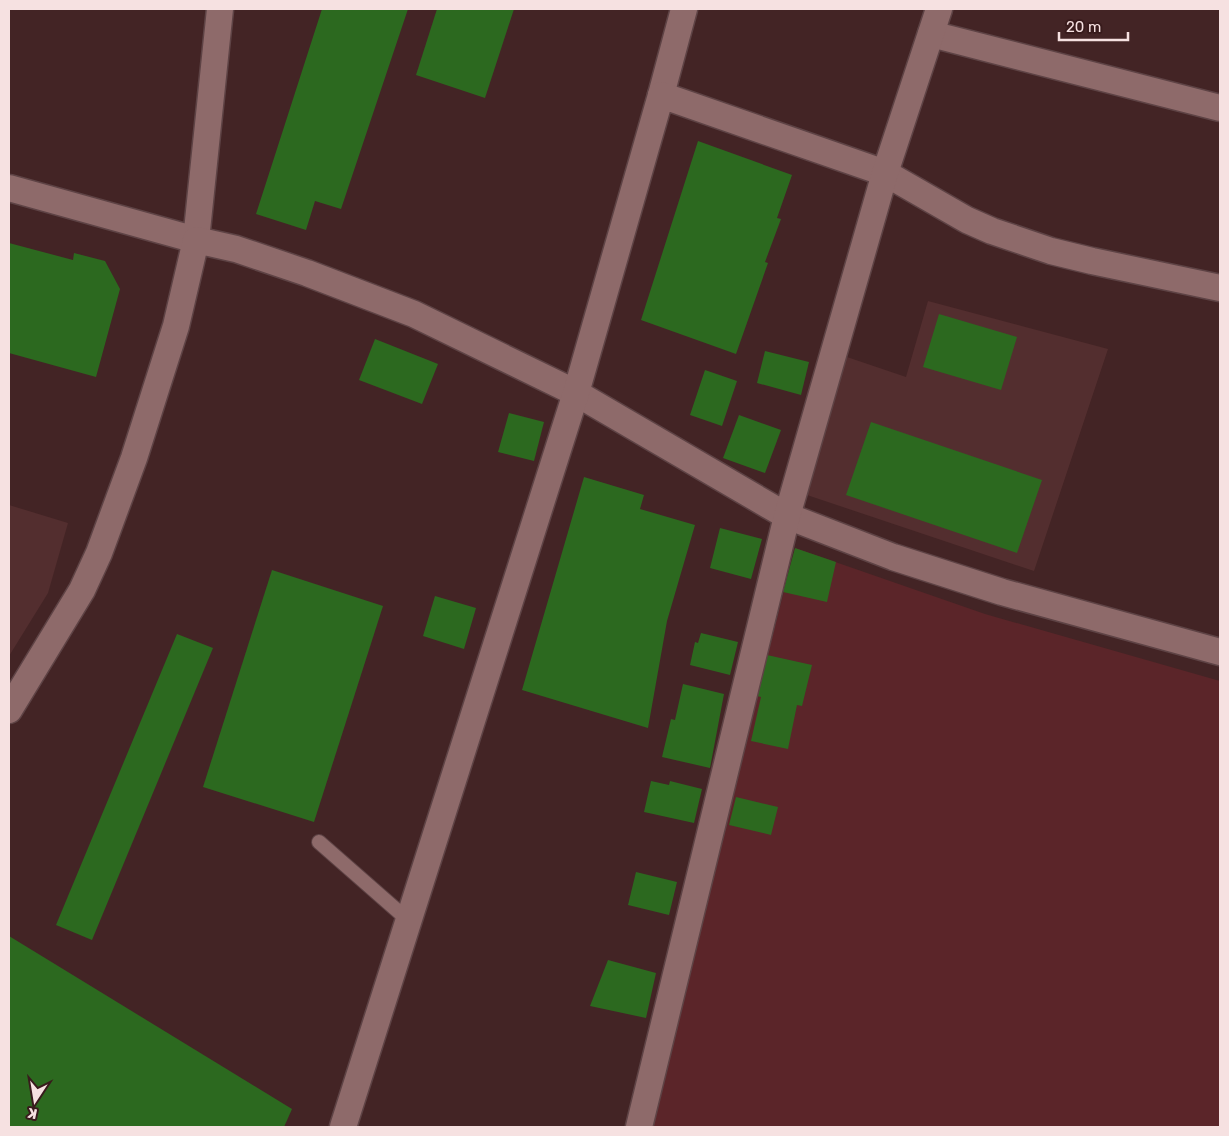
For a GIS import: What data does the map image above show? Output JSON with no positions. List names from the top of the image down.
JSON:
{
  "scale_bar": "20 m",
  "north": "bottom"
}
